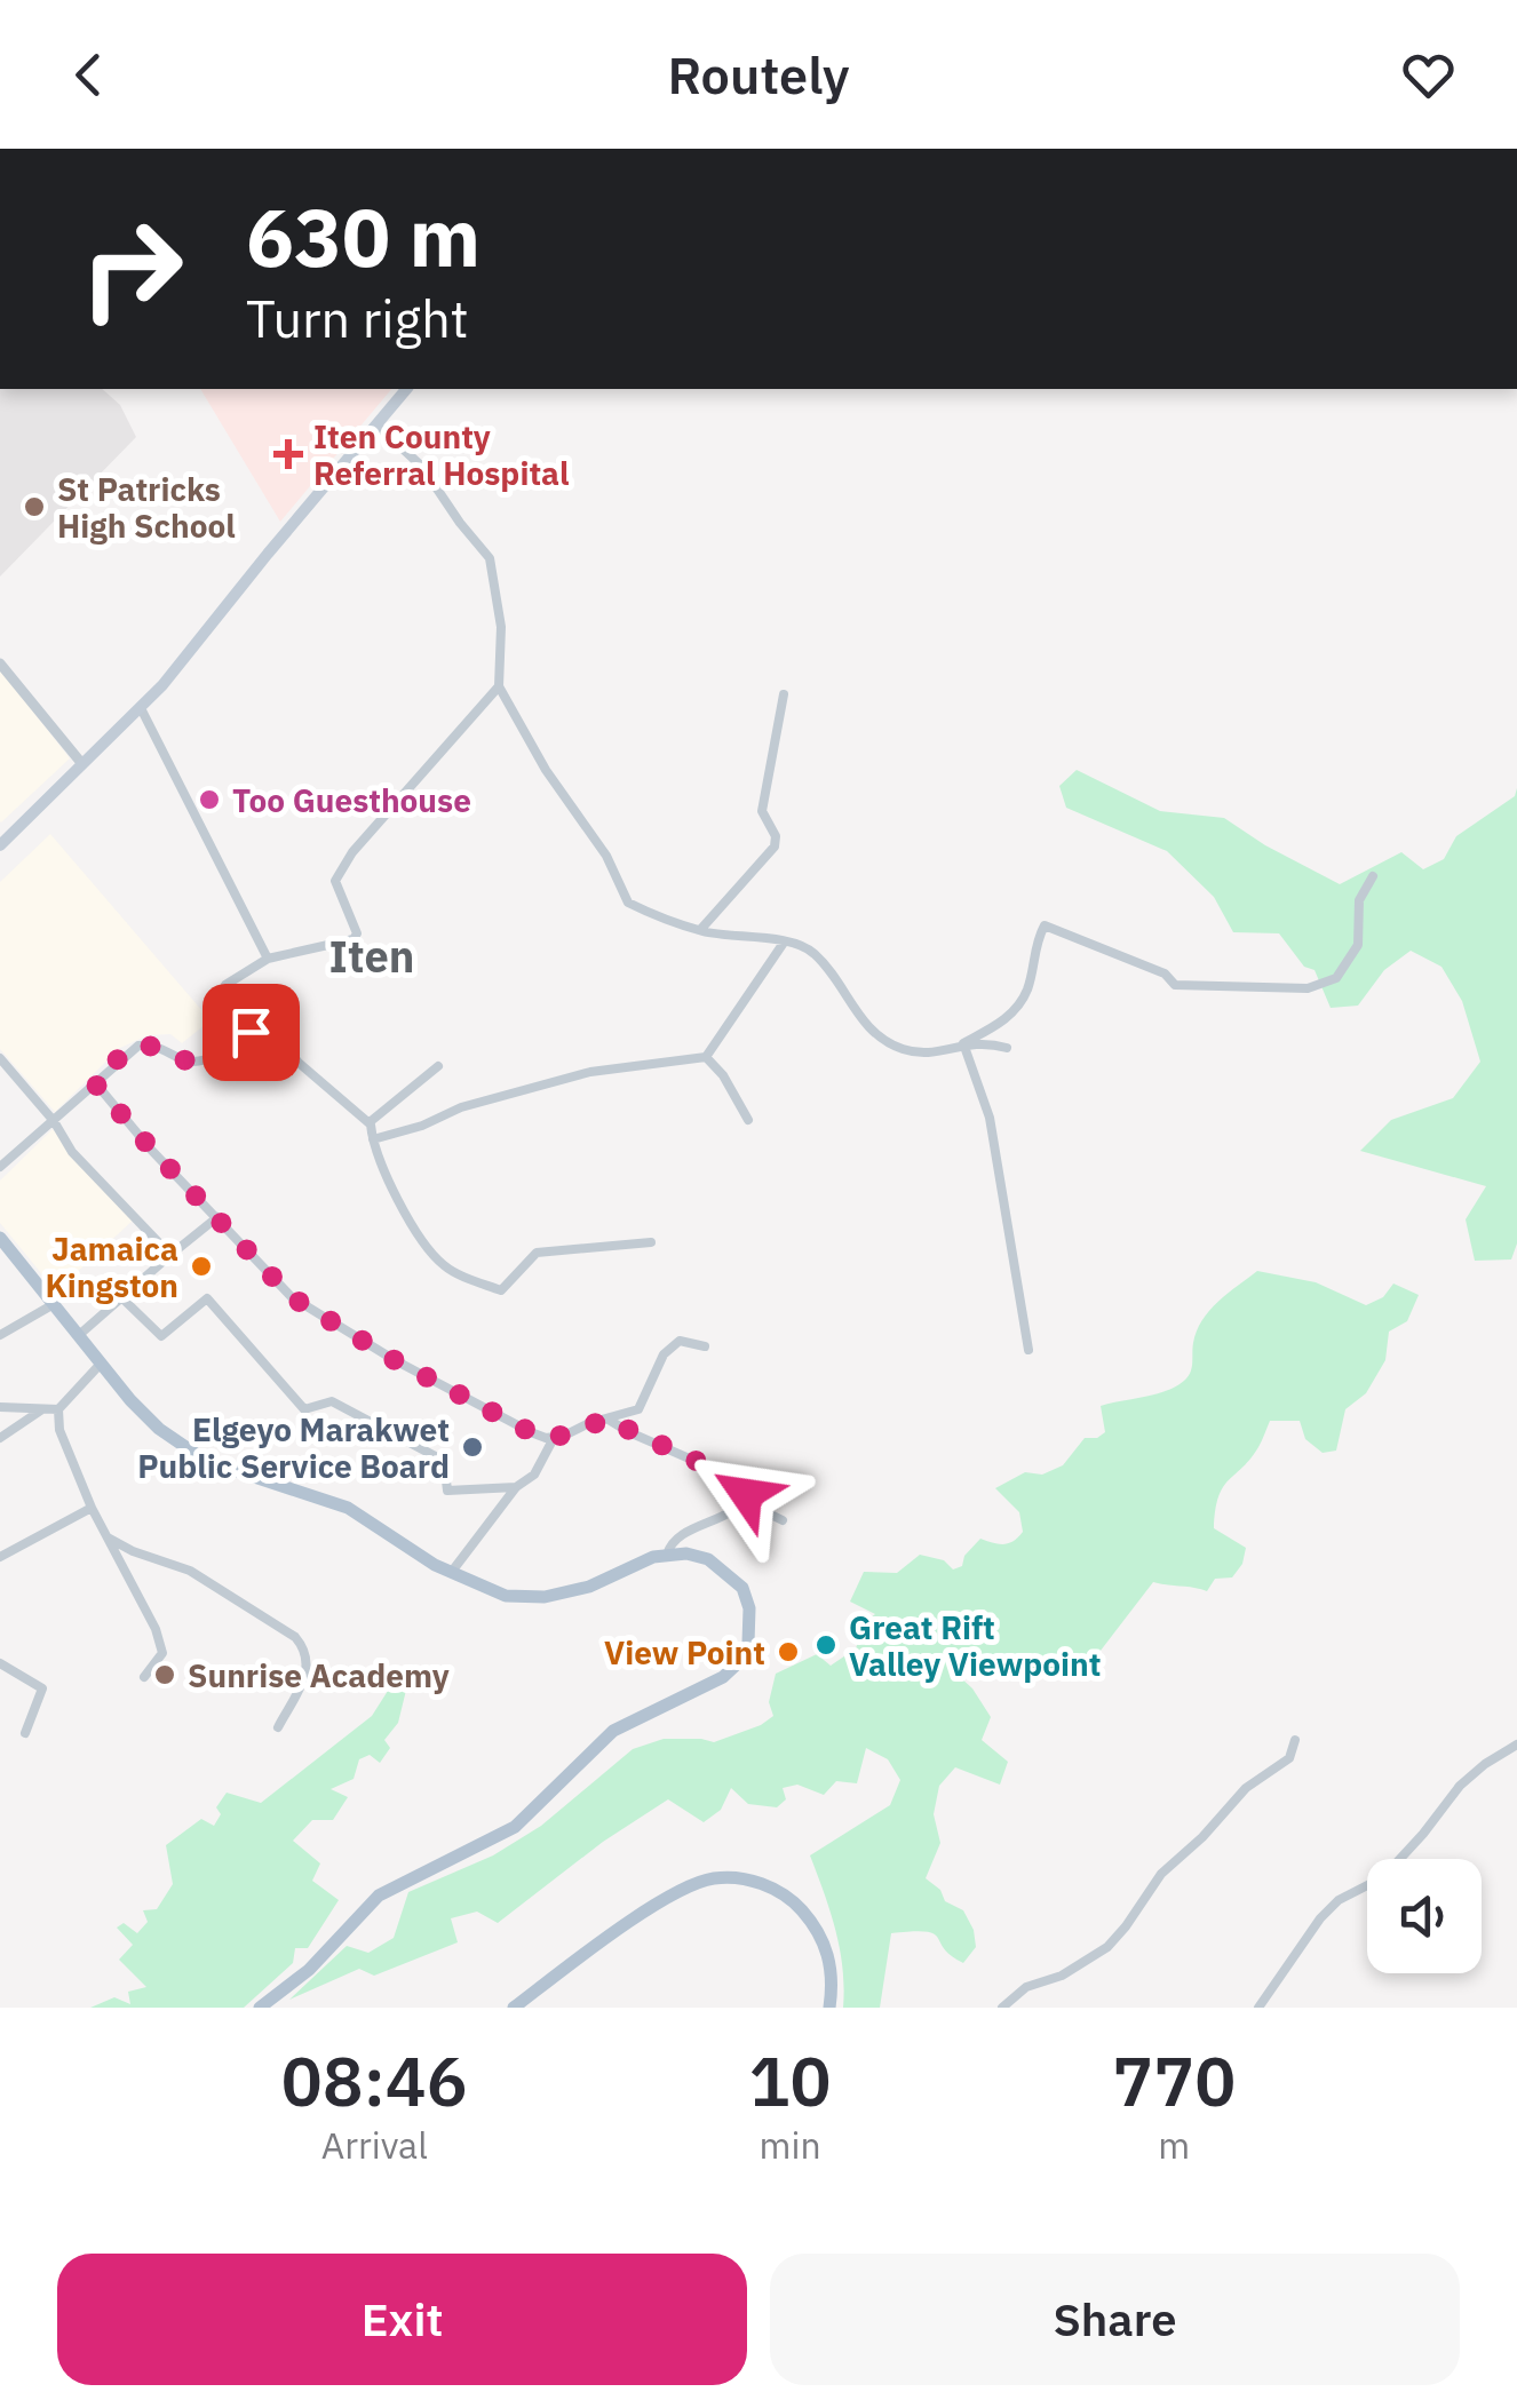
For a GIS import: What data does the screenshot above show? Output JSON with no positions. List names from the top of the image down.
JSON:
{
  "districts": ["Iten"],
  "places": {
    "health": ["Iten County Referral Hospital"],
    "other": [
      "St Patricks High School",
      "Too Guesthouse",
      "Jamaica Kingston",
      "Elgeyo Marakwet Public Service Board",
      "Great Rift Valley Viewpoint",
      "View Point",
      "Sunrise Academy"
    ]
  },
  "page": {
    "header": "Routely",
    "turn": ["630 m", "Turn right"],
    "eta": [
      "08:46",
      "Arrival",
      "10",
      "min",
      "770",
      "m"
    ],
    "buttons": ["Exit", "Share"]
  }
}
